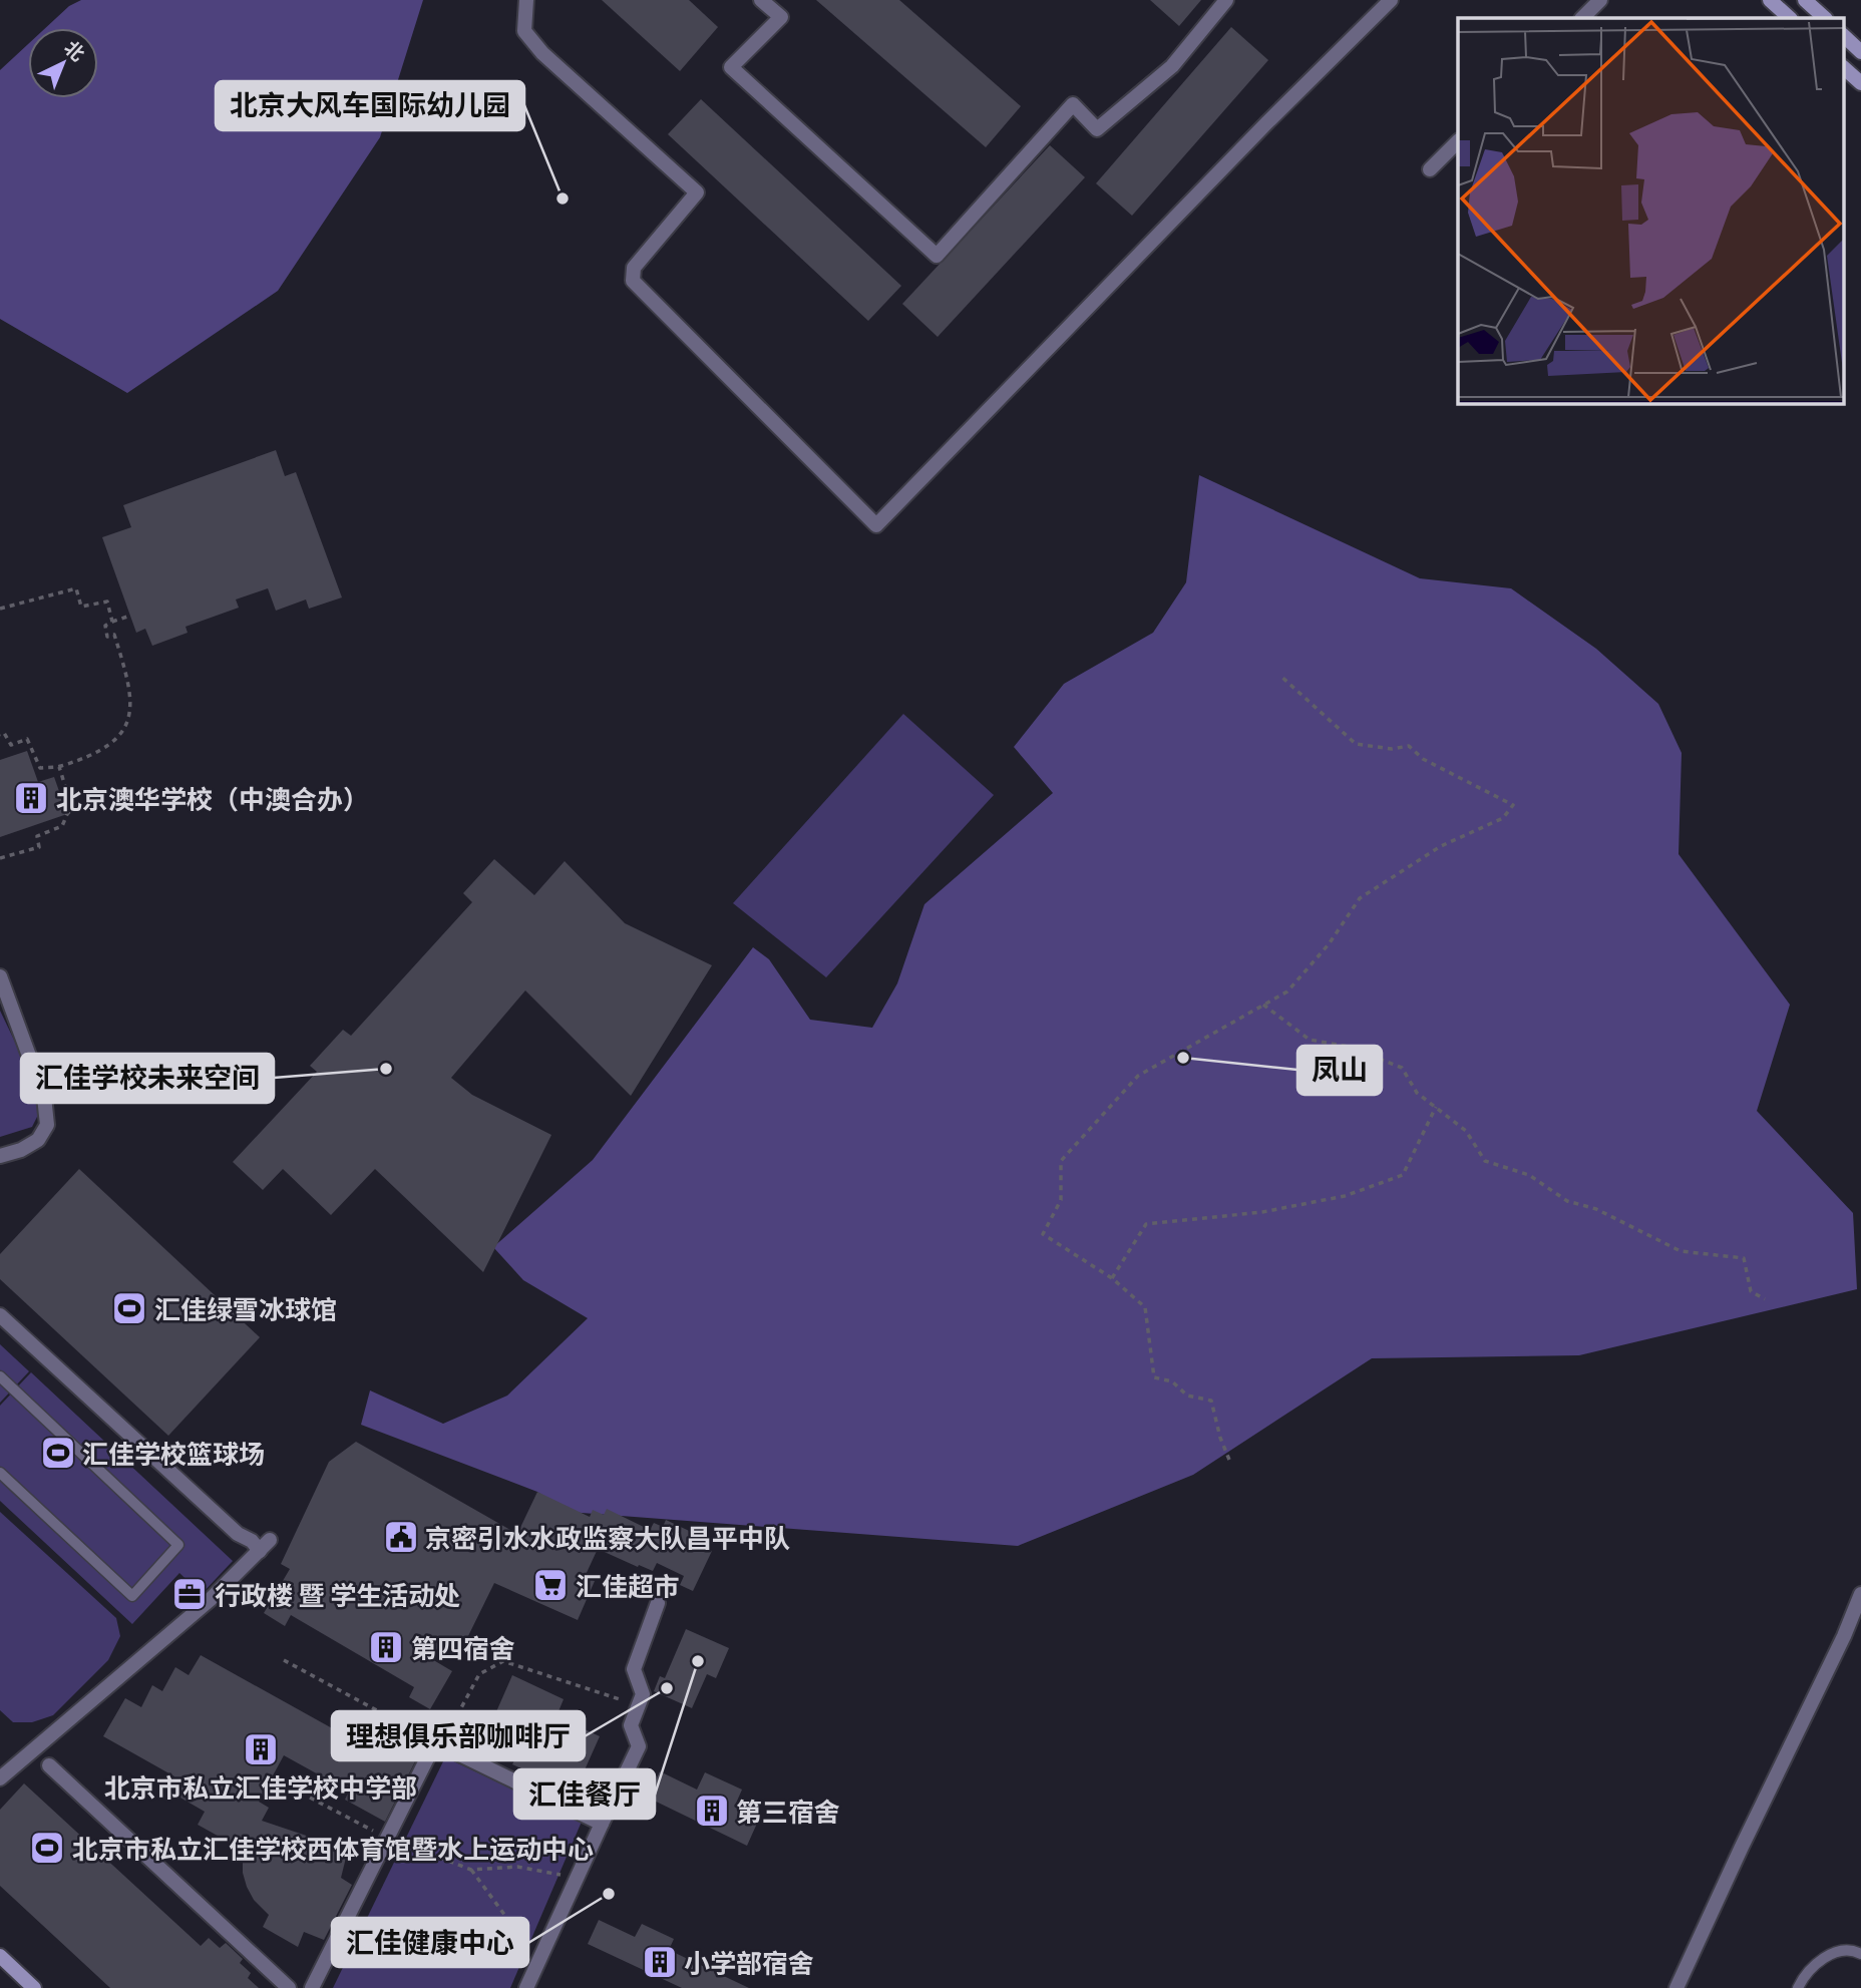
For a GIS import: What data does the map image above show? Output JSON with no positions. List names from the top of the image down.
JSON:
{
  "places": {
    "other": [
      "北京大风车国际幼儿园",
      "凤山",
      "汇佳学校未来空间",
      "汇佳餐厅",
      "理想俱乐部咖啡厅",
      "汇佳健康中心"
    ],
    "building": [
      "北京澳华学校（中澳合办）",
      "第四宿舍",
      "北京市私立汇佳学校中学部",
      "第三宿舍",
      "小学部宿舍"
    ],
    "sports": ["汇佳绿雪冰球馆", "汇佳学校篮球场", "北京市私立汇佳学校西体育馆暨水上运动中心"],
    "public building": ["京密引水水政监察大队昌平中队"],
    "supermarket": ["汇佳超市"],
    "office": ["行政楼 暨 学生活动处"]
  },
  "north": "top right"
}
